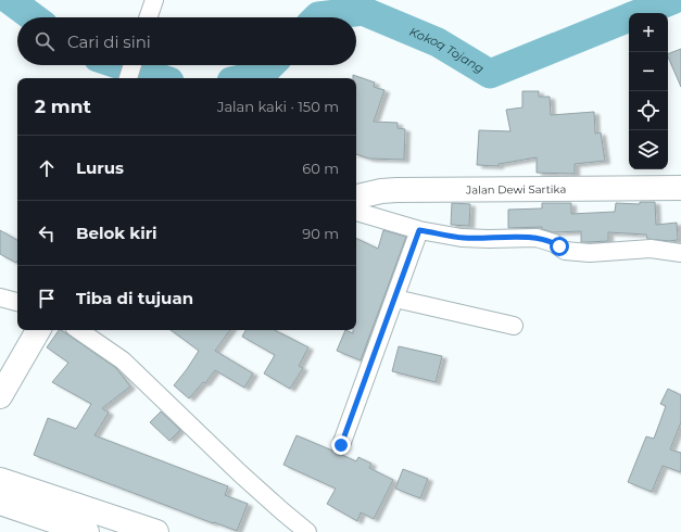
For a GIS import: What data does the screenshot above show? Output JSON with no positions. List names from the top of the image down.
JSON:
{
  "streets": {
    "street": ["Jalan Dewi Sartika"]
  },
  "water": ["Kokoq Tojang"],
  "page": {
    "map_buttons": ["+", "−"],
    "search": "Cari di sini",
    "heading": ["2 mnt", "Jalan kaki · 150 m"],
    "list": [
      ["Lurus", "60 m"],
      ["Belok kiri", "90 m"],
      "Tiba di tujuan"
    ]
  }
}
